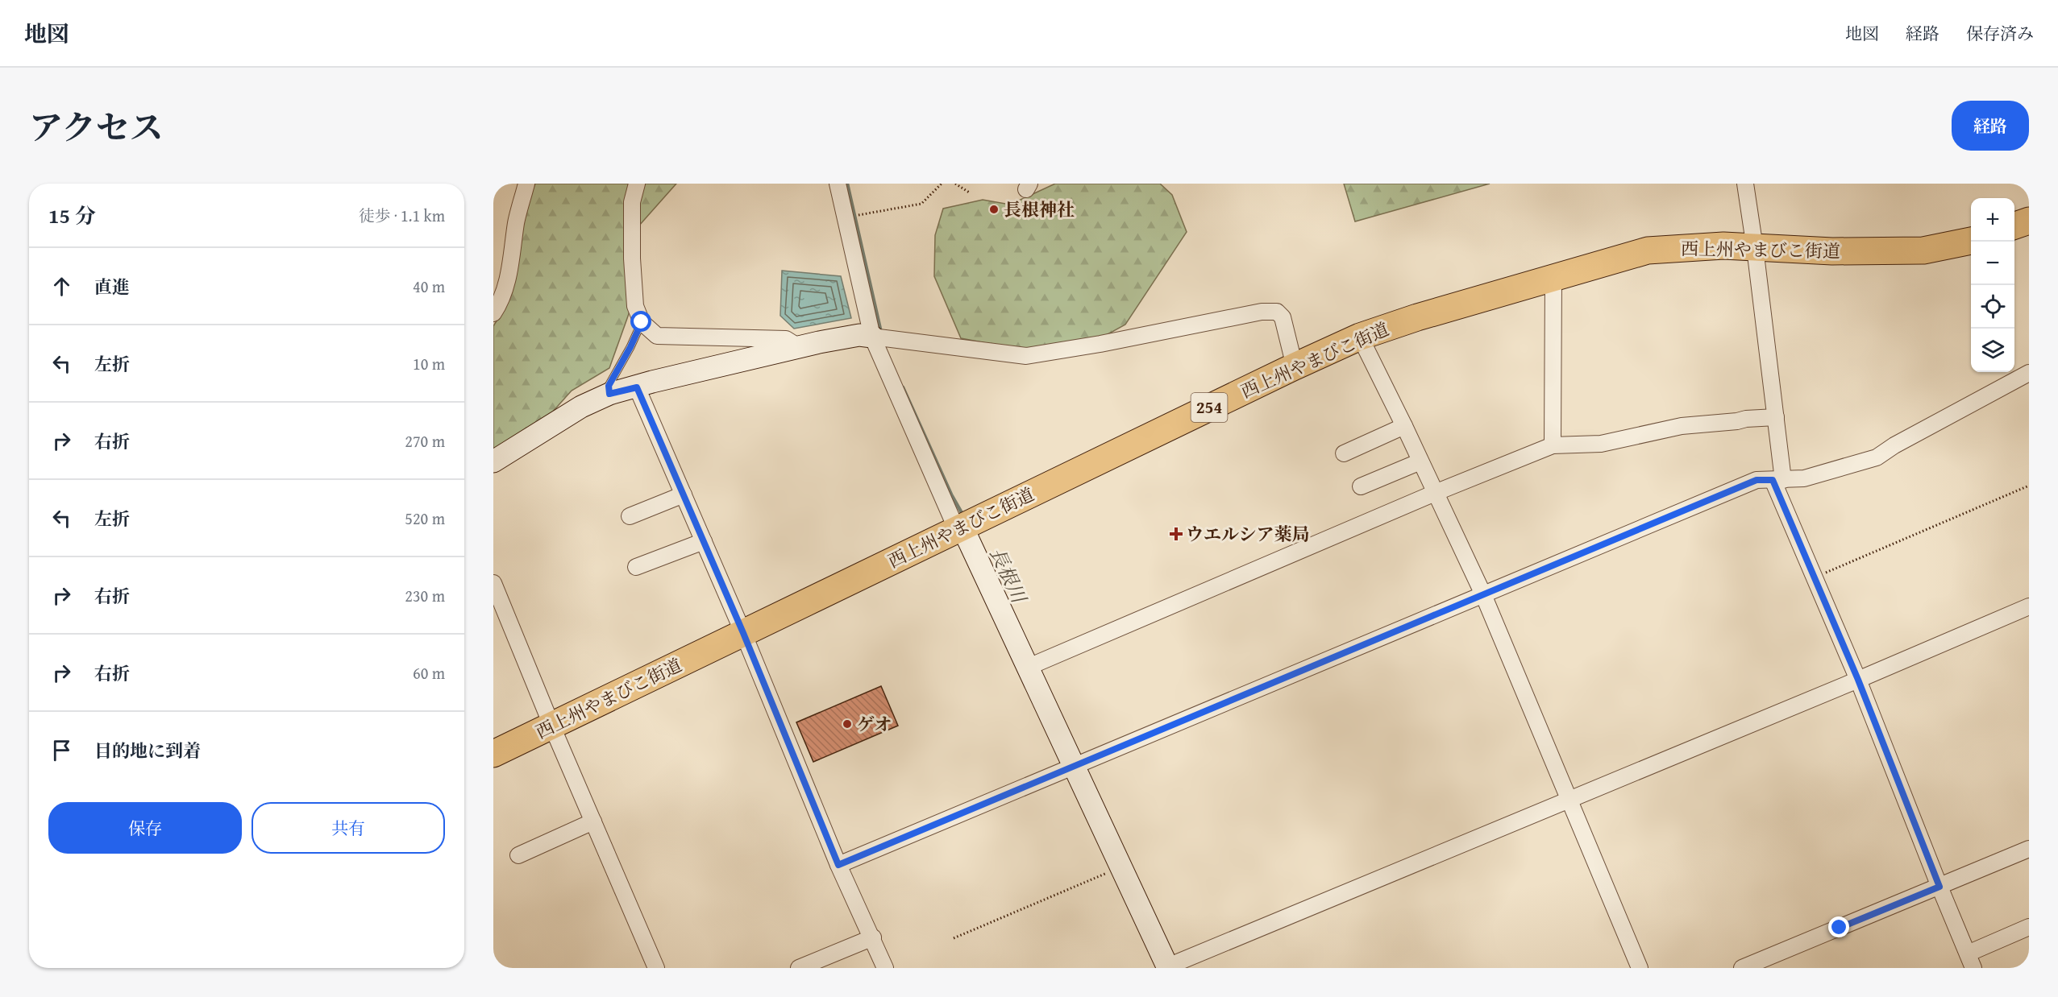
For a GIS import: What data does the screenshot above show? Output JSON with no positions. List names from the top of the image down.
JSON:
{
  "streets": {
    "highway": ["西上州やまびこ街道", "254"]
  },
  "water": ["長根川"],
  "places": {
    "other": ["長根神社", "ゲオ"],
    "health": ["ウエルシア薬局"]
  },
  "page": {
    "header": "地図",
    "nav": ["地図", "経路", "保存済み"],
    "title": "アクセス",
    "buttons": [
      "経路",
      ["保存", "共有"]
    ],
    "heading": ["15 分", "徒歩 · 1.1 km"],
    "map_buttons": ["+", "−"],
    "list": [
      ["直進", "40 m"],
      ["左折", "10 m"],
      ["右折", "270 m"],
      ["左折", "520 m"],
      ["右折", "230 m"],
      ["右折", "60 m"],
      "目的地に到着"
    ]
  }
}
